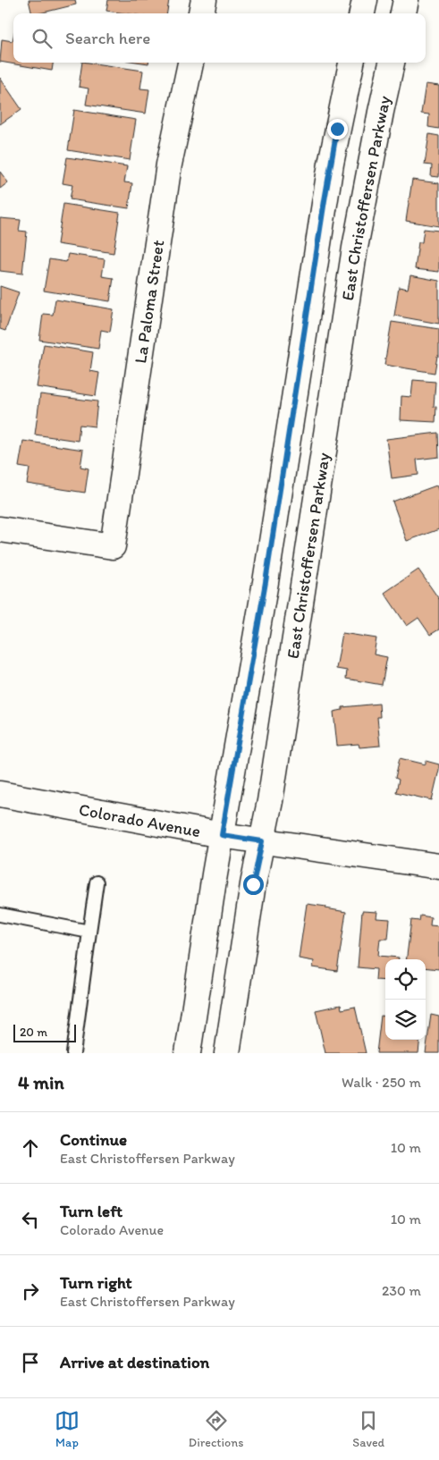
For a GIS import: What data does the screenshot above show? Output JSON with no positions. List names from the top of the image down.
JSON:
{
  "streets": {
    "street": ["East Christoffersen Parkway", "La Paloma Street", "Colorado Avenue"]
  },
  "crossings": [
    ["East Christoffersen Parkway", "Colorado Avenue"]
  ],
  "scale_bar": "20 m",
  "page": {
    "search": "Search here",
    "scale": "20 m",
    "heading": ["4 min", "Walk · 250 m"],
    "list": [
      ["Continue", "East Christoffersen Parkway", "10 m"],
      ["Turn left", "Colorado Avenue", "10 m"],
      ["Turn right", "East Christoffersen Parkway", "230 m"],
      "Arrive at destination"
    ],
    "nav": ["Map", "Directions", "Saved"]
  }
}
